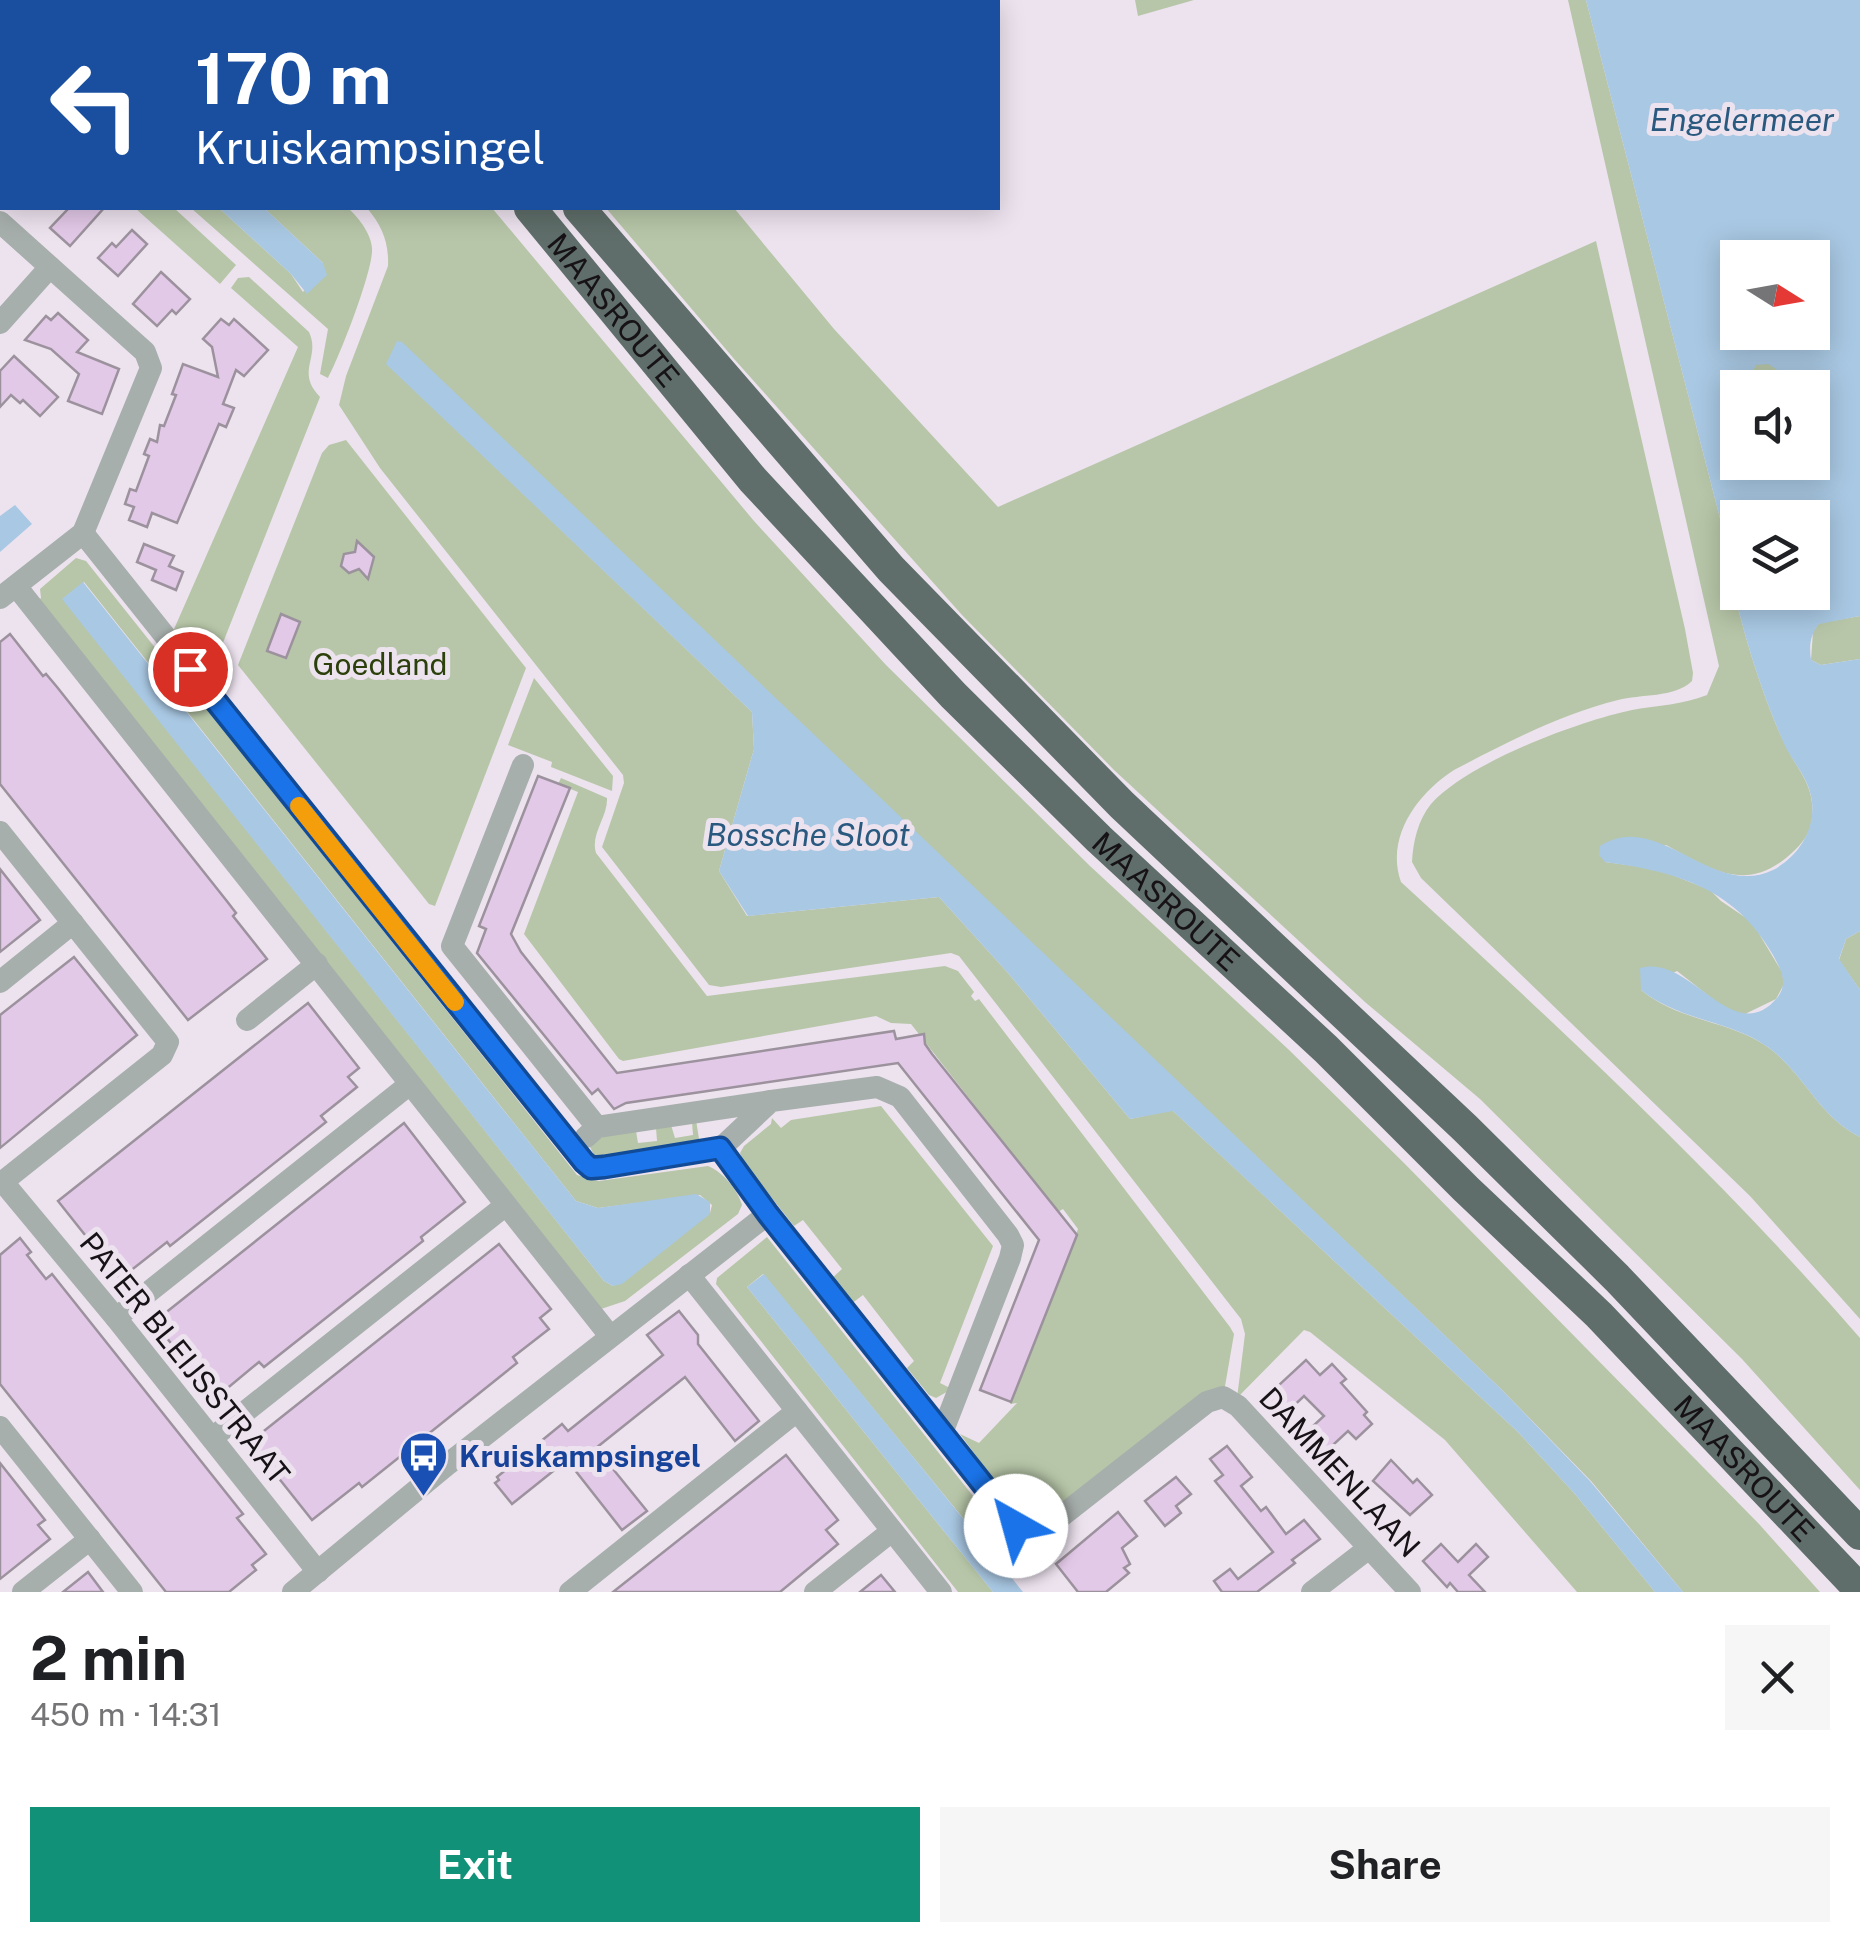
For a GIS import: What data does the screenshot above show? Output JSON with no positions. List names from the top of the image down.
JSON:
{
  "streets": {
    "highway": ["MAASROUTE"],
    "street": ["PATER BLEIJSSTRAAT", "DAMMENLAAN"]
  },
  "water": ["Engelermeer", "Bossche Sloot"],
  "parks": ["Goedland"],
  "places": {
    "bus stop": ["Kruiskampsingel"]
  },
  "north": "right",
  "page": {
    "turn": ["170 m", "Kruiskampsingel"],
    "heading": ["2 min", "450 m · 14:31"],
    "buttons": ["Exit", "Share"]
  }
}
